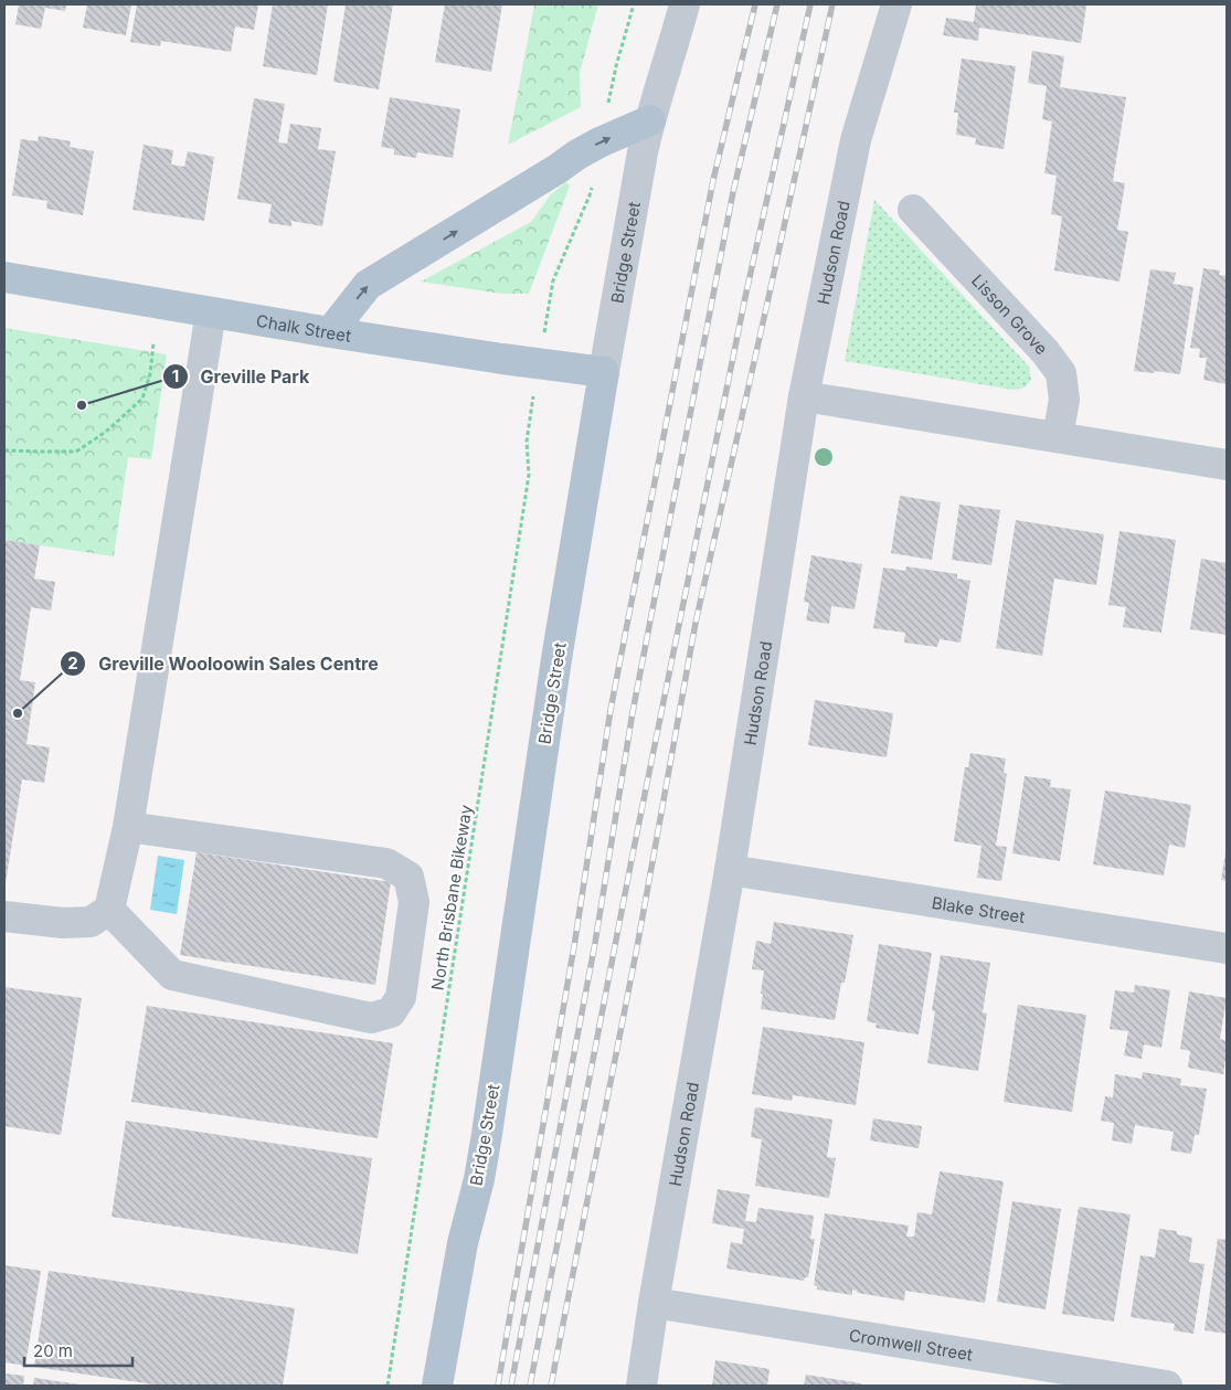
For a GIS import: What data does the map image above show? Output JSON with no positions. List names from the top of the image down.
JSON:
{
  "streets": {
    "main road": ["Bridge Street", "Chalk Street"],
    "street": [
      "Hudson Road",
      "Lisson Grove",
      "Blake Street",
      "Cromwell Street"
    ],
    "path": ["North Brisbane Bikeway"]
  },
  "crossings": [
    ["Bridge Street", "Chalk Street"],
    ["Hudson Road", "Blake Street"],
    ["Hudson Road", "Cromwell Street"]
  ],
  "places": ["Greville Park", "Greville Wooloowin Sales Centre"],
  "scale_bar": "20 m"
}
